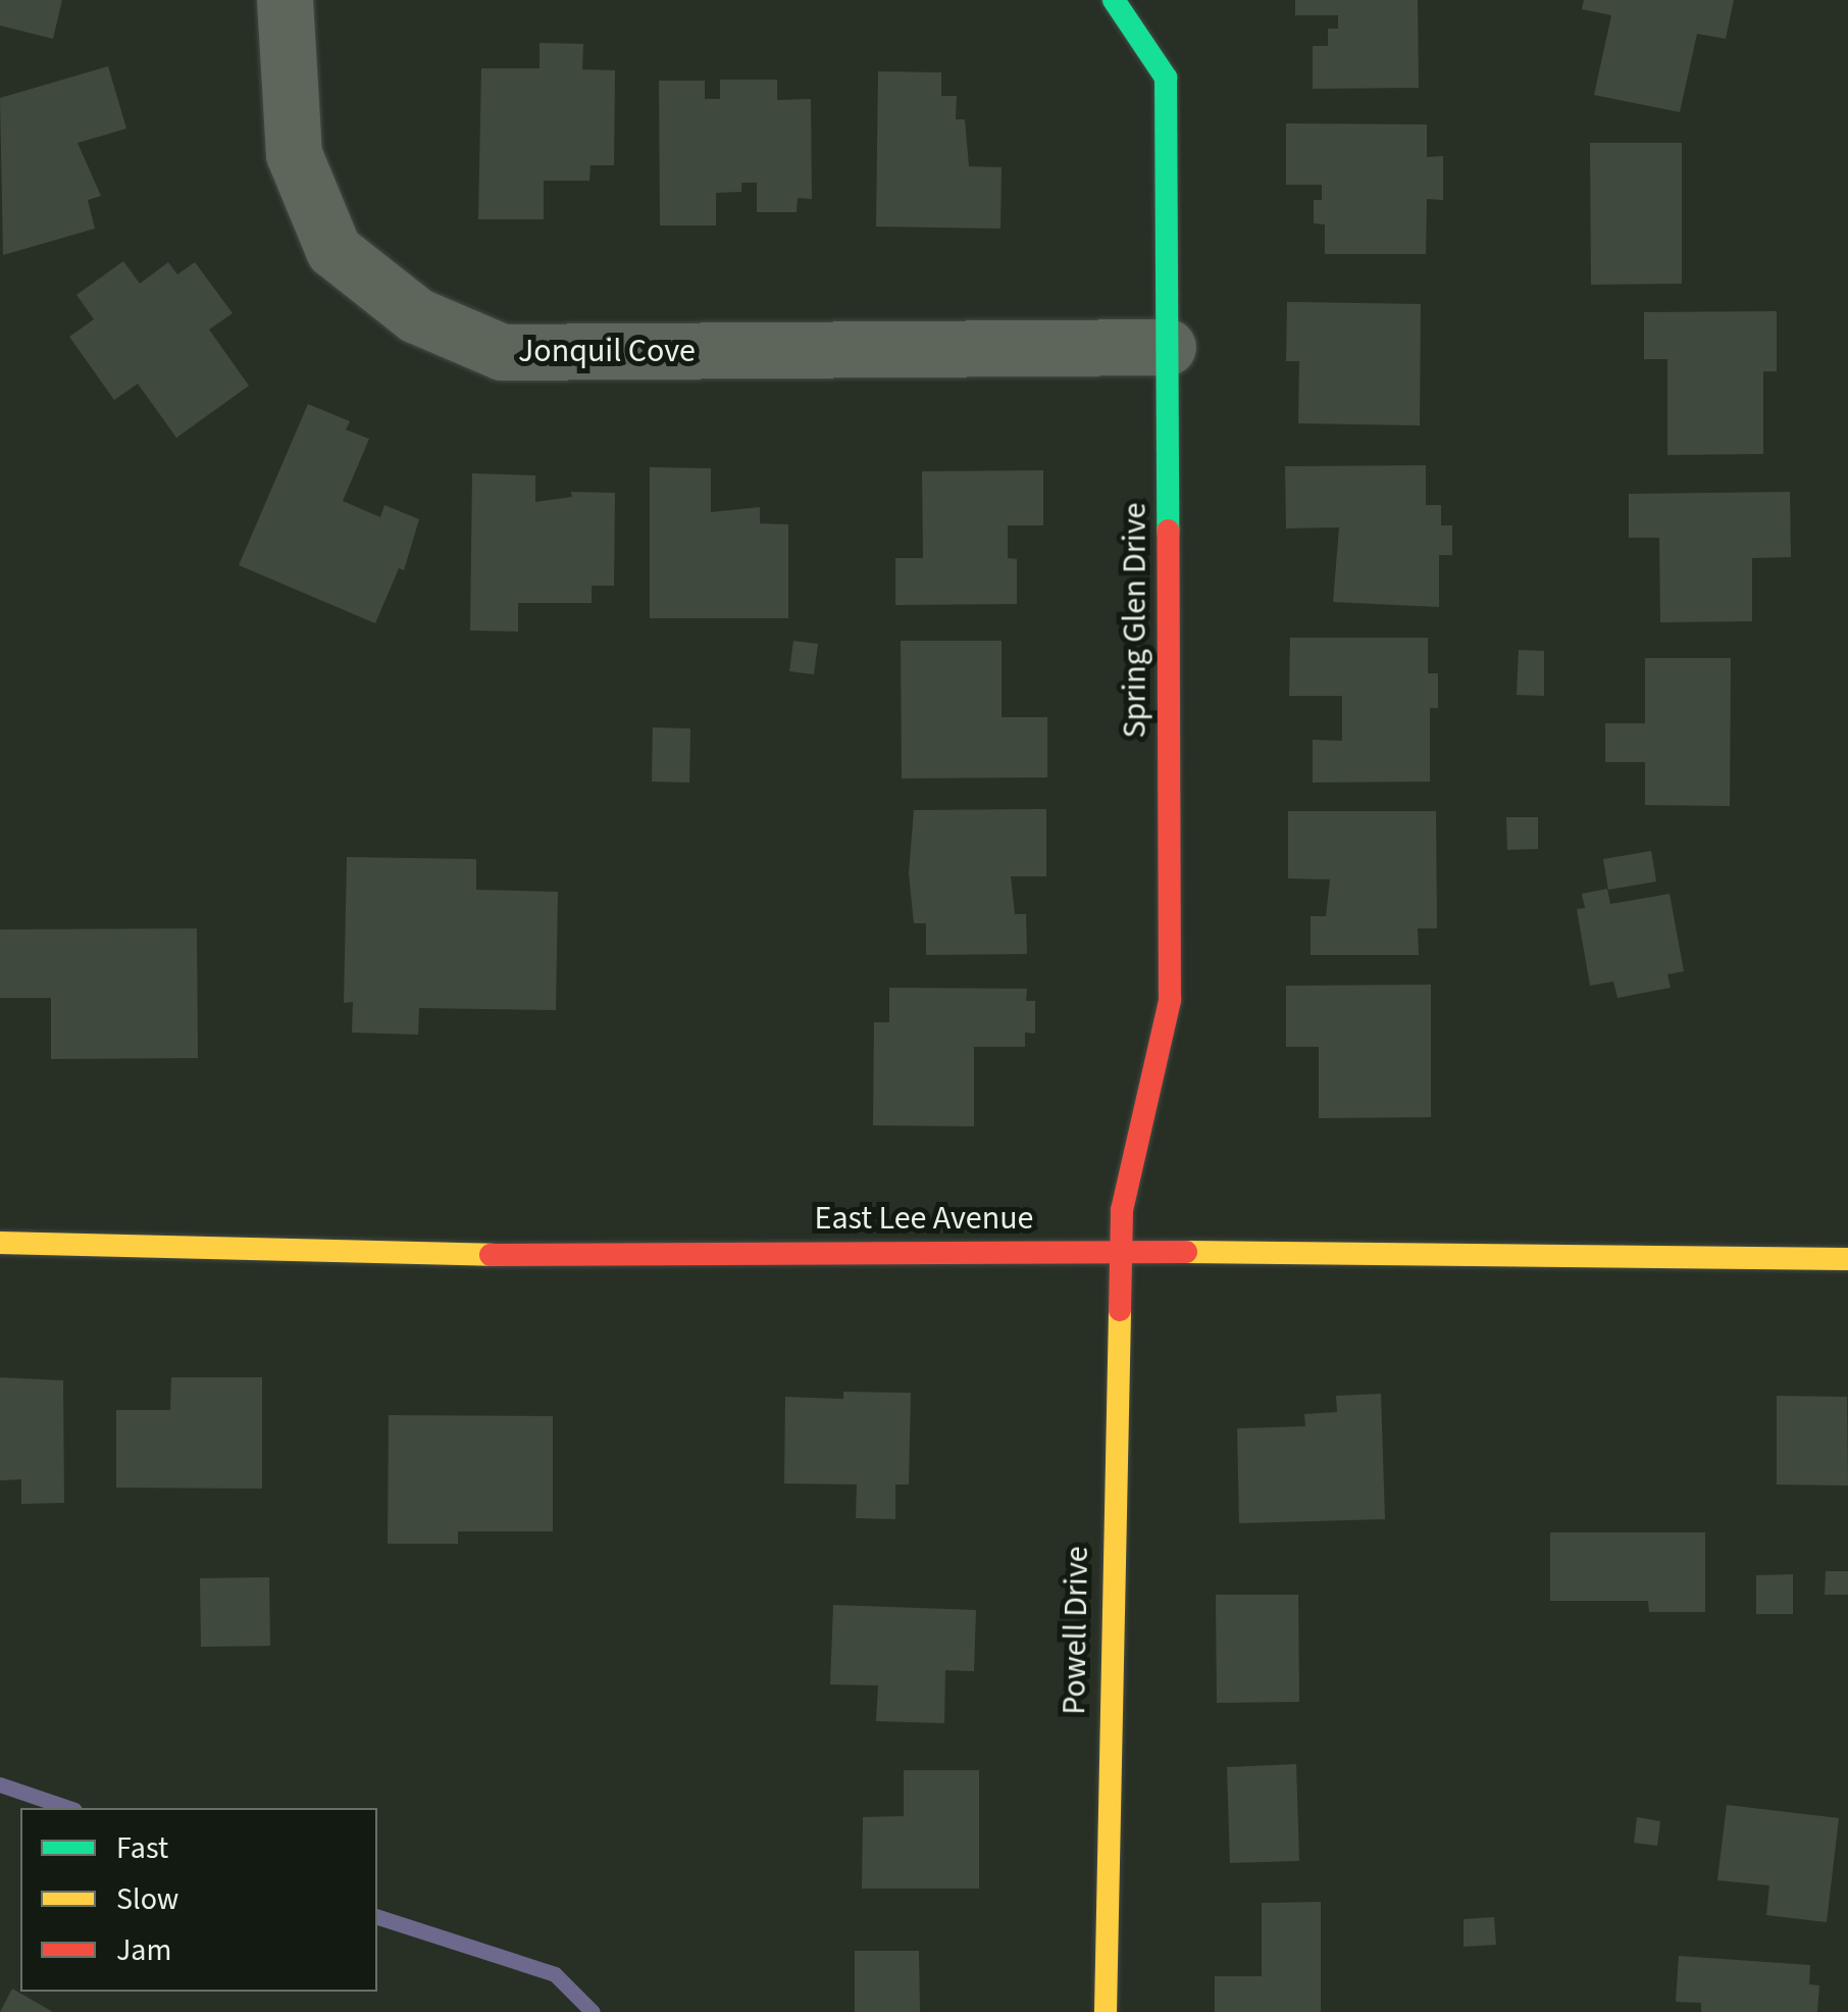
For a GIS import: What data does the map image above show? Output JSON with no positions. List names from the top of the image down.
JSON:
{
  "streets": {
    "street": [
      "Jonquil Cove",
      "Spring Glen Drive",
      "East Lee Avenue",
      "Powell Drive"
    ]
  },
  "crossings": [
    ["Jonquil Cove", "Spring Glen Drive"],
    ["Spring Glen Drive", "East Lee Avenue"],
    ["Spring Glen Drive", "Powell Drive"],
    ["East Lee Avenue", "Powell Drive"]
  ],
  "legend": ["Fast", "Slow", "Jam"]
}
